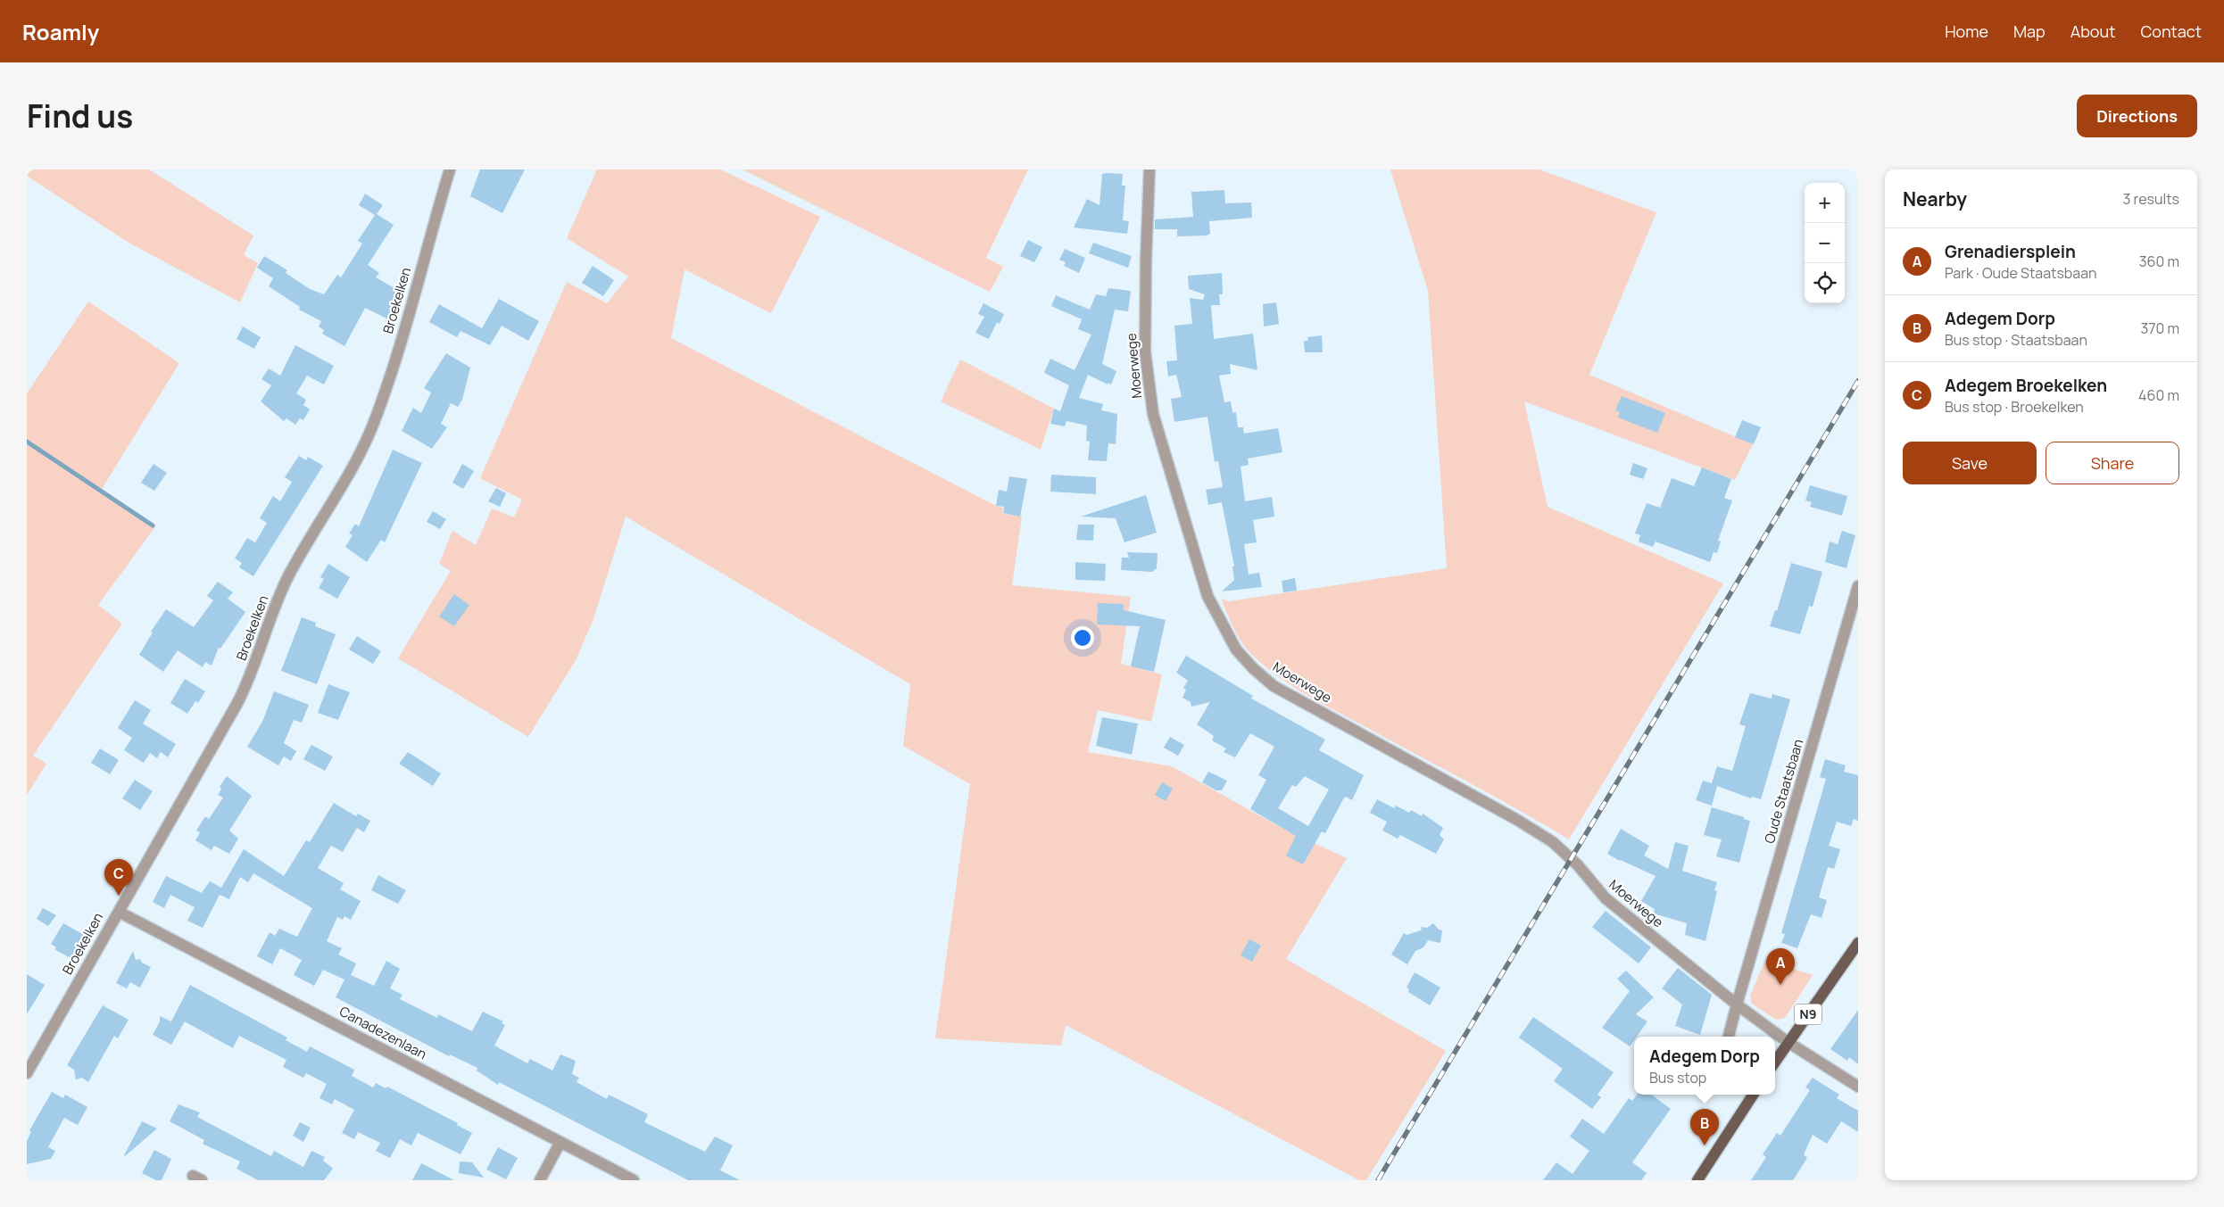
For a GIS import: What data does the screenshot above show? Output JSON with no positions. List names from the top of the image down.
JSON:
{
  "streets": {
    "main road": ["N9"],
    "street": [
      "Broekelken",
      "Moerwege",
      "Oude Staatsbaan",
      "Canadezenlaan"
    ]
  },
  "crossings": [
    ["Broekelken", "Canadezenlaan"],
    ["Moerwege", "Oude Staatsbaan"]
  ],
  "page": {
    "header": "Roamly",
    "nav": [
      "Home",
      "Map",
      "About",
      "Contact"
    ],
    "title": "Find us",
    "buttons": [
      "Directions",
      ["Save", "Share"]
    ],
    "heading": ["Nearby", "3 results"],
    "map_buttons": ["+", "−"],
    "list": [
      {
        "mark": "A",
        "name": "Grenadiersplein",
        "note": "Park · Oude Staatsbaan",
        "value": "360 m"
      },
      {
        "mark": "B",
        "name": "Adegem Dorp",
        "note": "Bus stop · Staatsbaan",
        "value": "370 m"
      },
      {
        "mark": "C",
        "name": "Adegem Broekelken",
        "note": "Bus stop · Broekelken",
        "value": "460 m"
      }
    ],
    "pins": ["C", "A", "B"],
    "popup": ["Adegem Dorp", "Bus stop"]
  }
}
